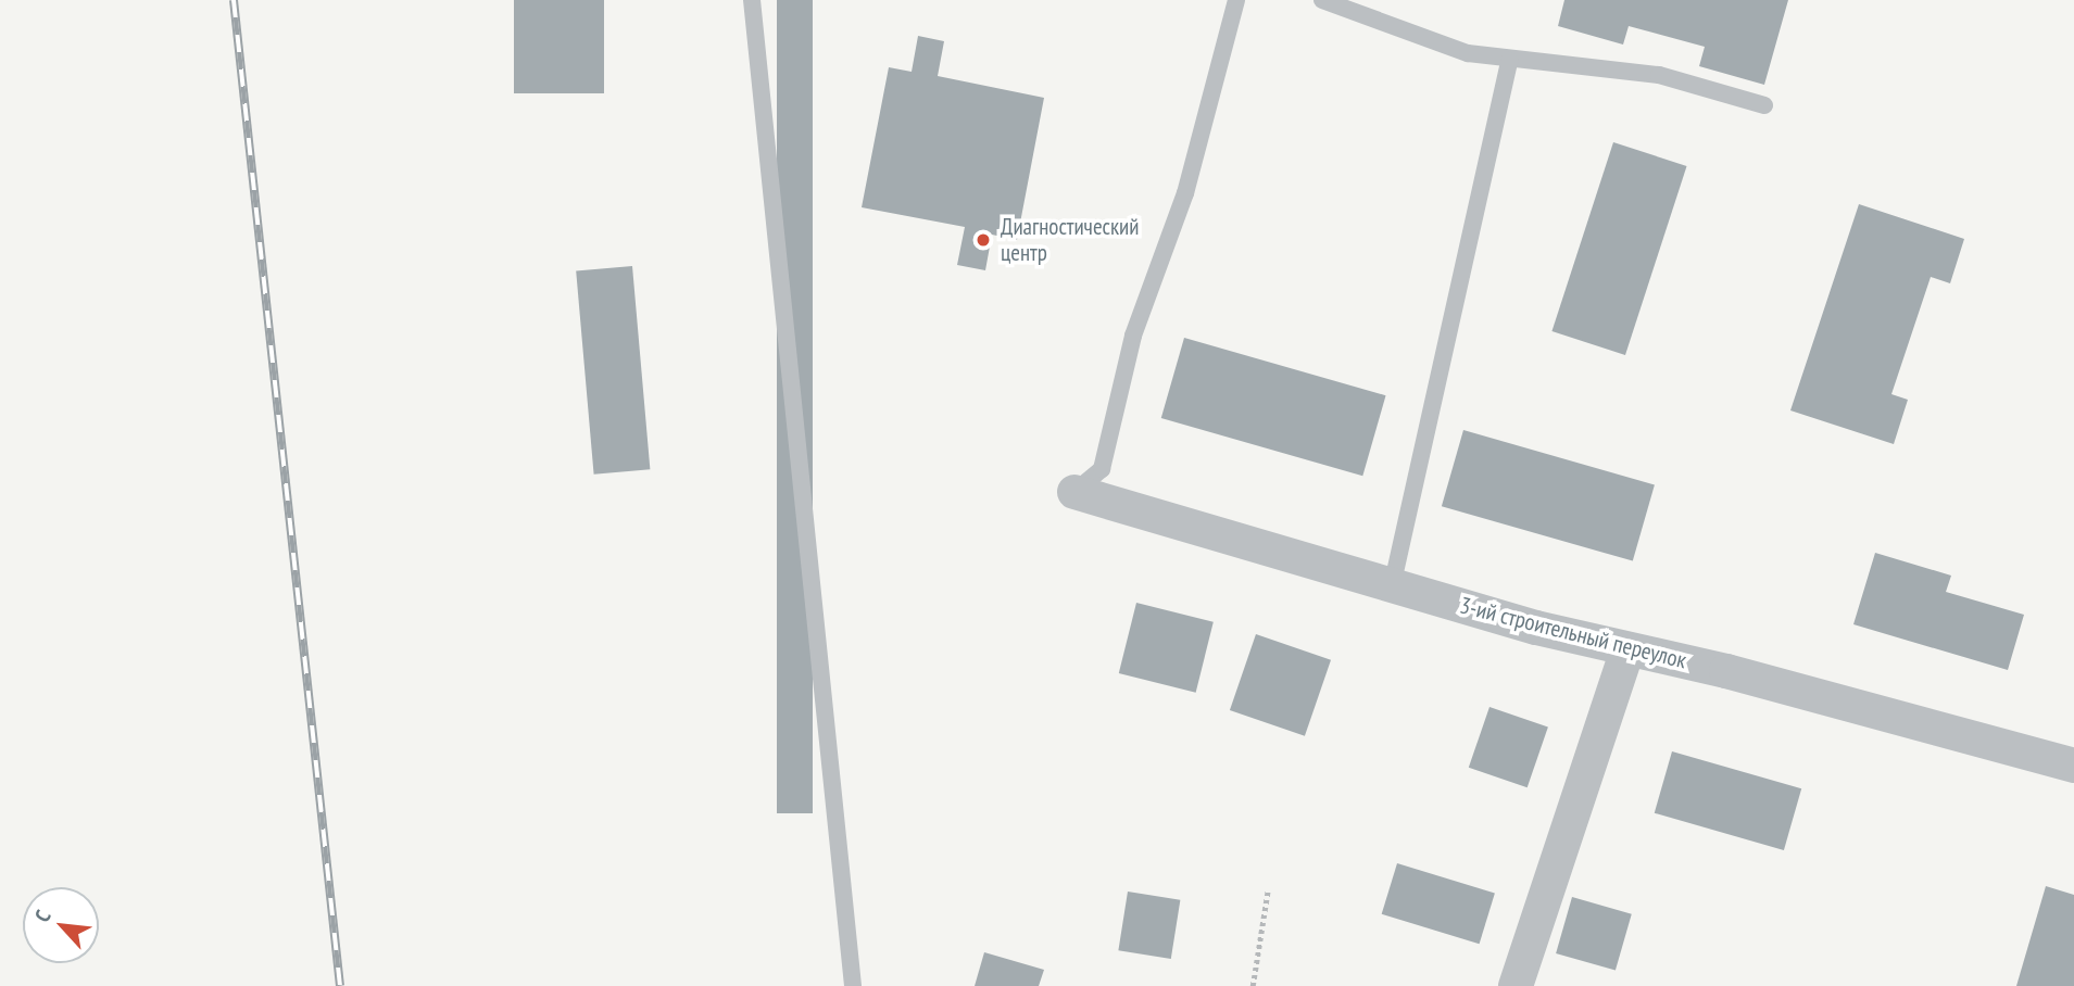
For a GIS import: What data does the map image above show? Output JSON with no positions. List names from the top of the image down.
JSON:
{
  "streets": {
    "street": ["3-ий строительный переулок"]
  },
  "places": ["Диагностический центр"],
  "north": "top left"
}
